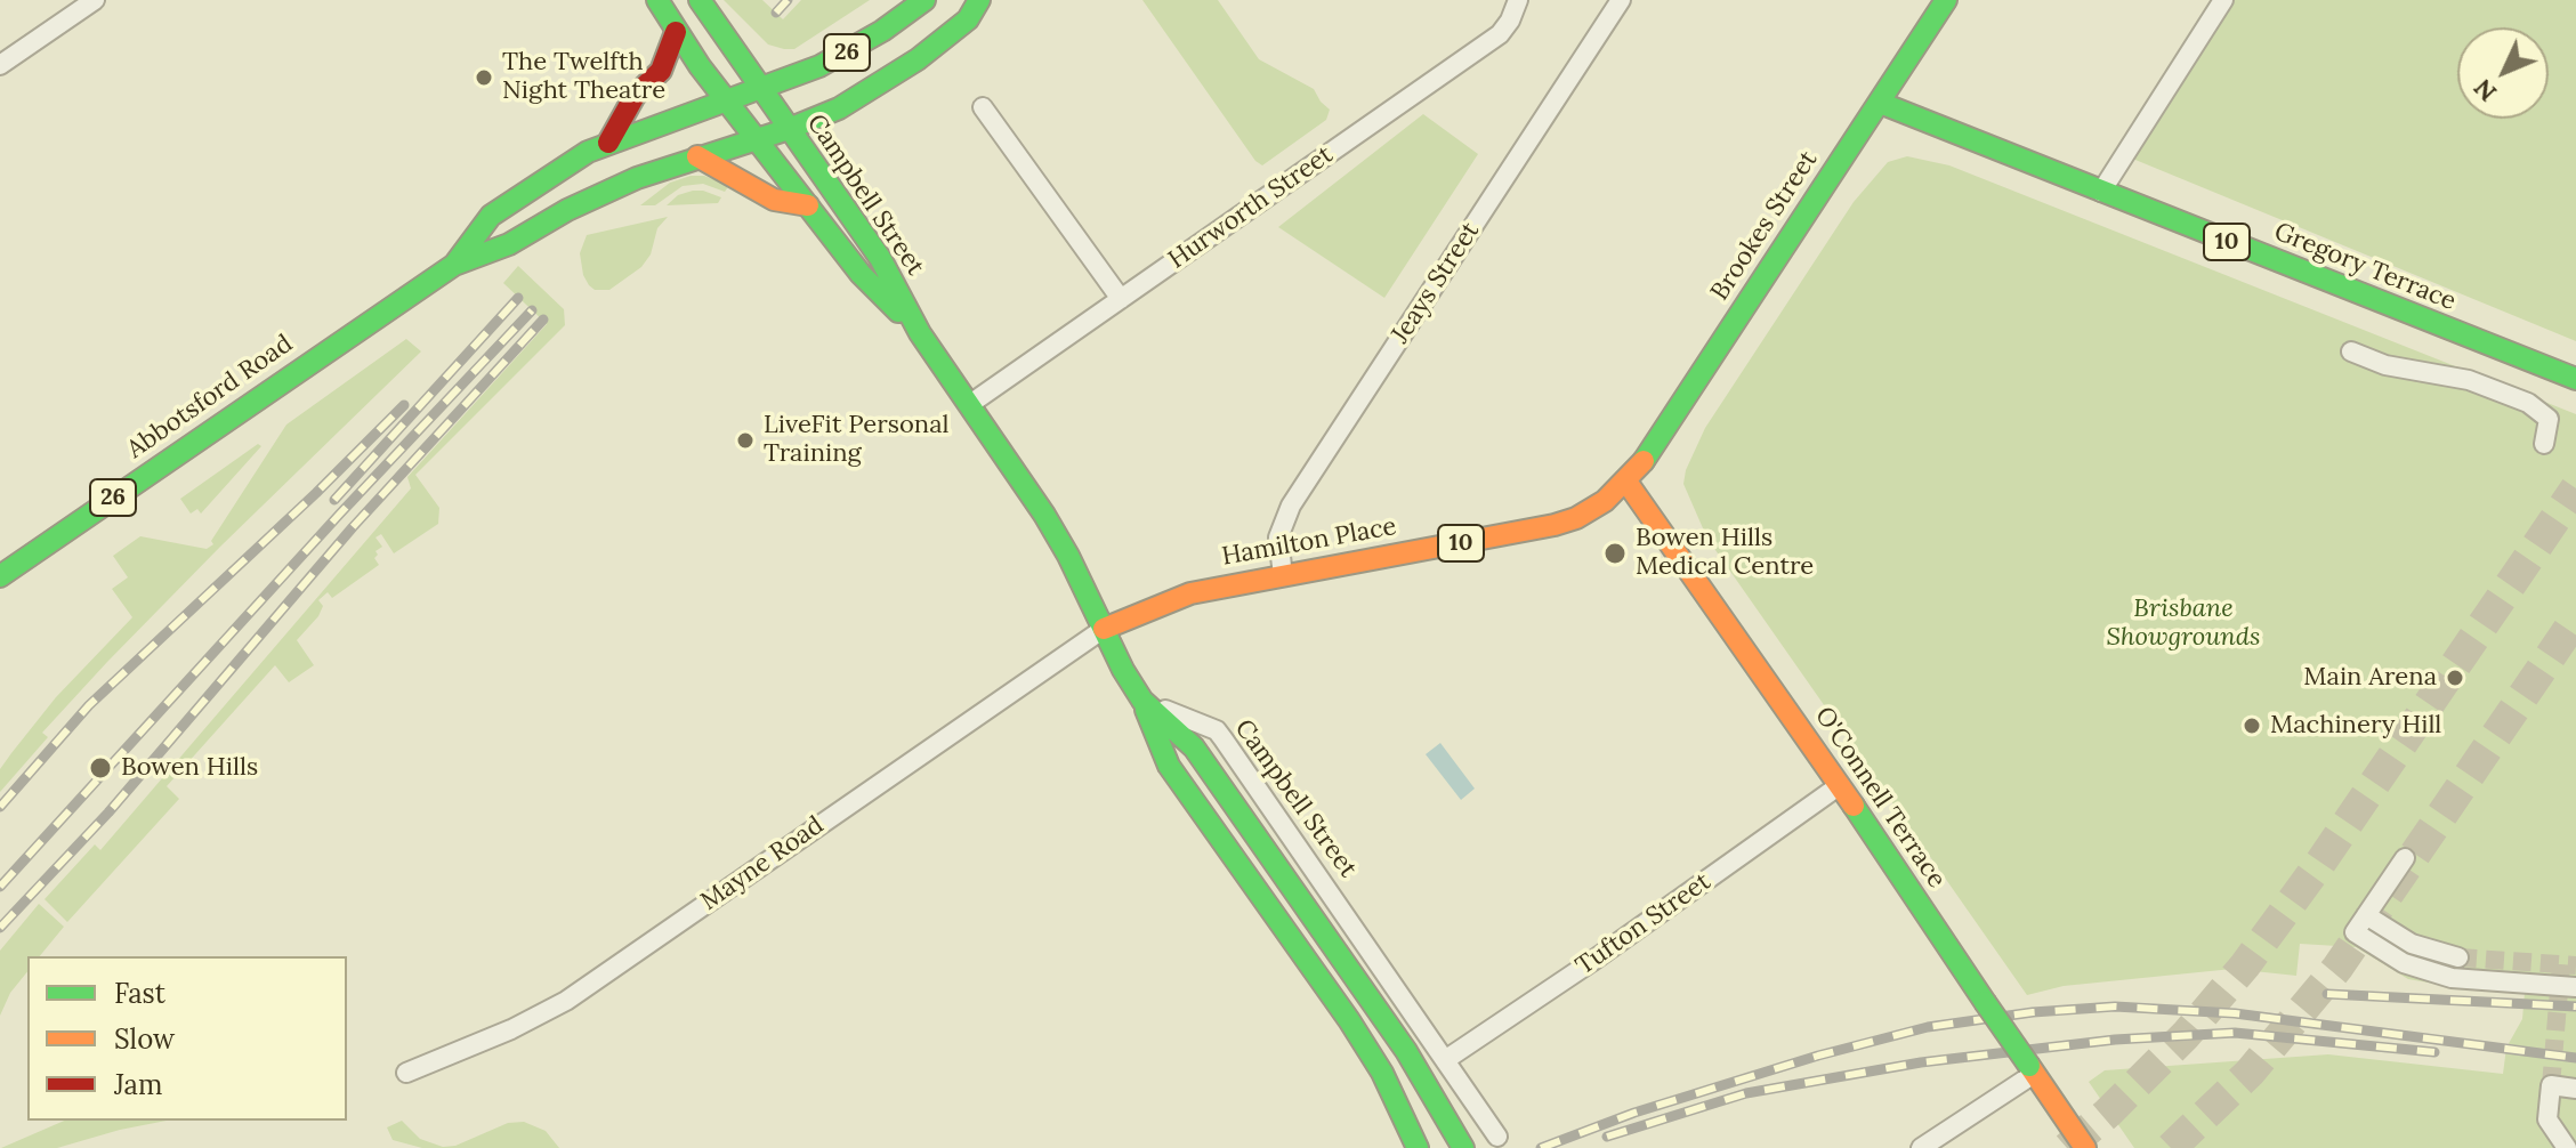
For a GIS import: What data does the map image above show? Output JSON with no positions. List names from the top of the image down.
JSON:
{
  "streets": {
    "main road": [
      "26",
      "Campbell Street",
      "Brookes Street",
      "10",
      "Gregory Terrace",
      "Abbotsford Road",
      "Hamilton Place",
      "O'Connell Terrace"
    ],
    "street": [
      "Hurworth Street",
      "Jeays Street",
      "Mayne Road",
      "Tufton Street"
    ]
  },
  "crossings": [
    ["26", "Campbell Street"],
    ["26", "Abbotsford Road"],
    ["Campbell Street", "Hurworth Street"],
    ["Campbell Street", "Abbotsford Road"],
    ["Campbell Street", "Hamilton Place"],
    ["Campbell Street", "Mayne Road"],
    ["Campbell Street", "Tufton Street"],
    ["Brookes Street", "Gregory Terrace"],
    ["Brookes Street", "Hamilton Place"],
    ["Brookes Street", "O'Connell Terrace"],
    ["Jeays Street", "Hamilton Place"],
    ["Hamilton Place", "O'Connell Terrace"],
    ["Hamilton Place", "Mayne Road"],
    ["O'Connell Terrace", "Tufton Street"]
  ],
  "parks": ["Brisbane Showgrounds"],
  "places": [
    "The Twelfth Night Theatre",
    "LiveFit Personal Training",
    "Bowen Hills Medical Centre",
    "Main Arena",
    "Machinery Hill",
    "Bowen Hills"
  ],
  "legend": ["Fast", "Slow", "Jam"],
  "north": "bottom left"
}
